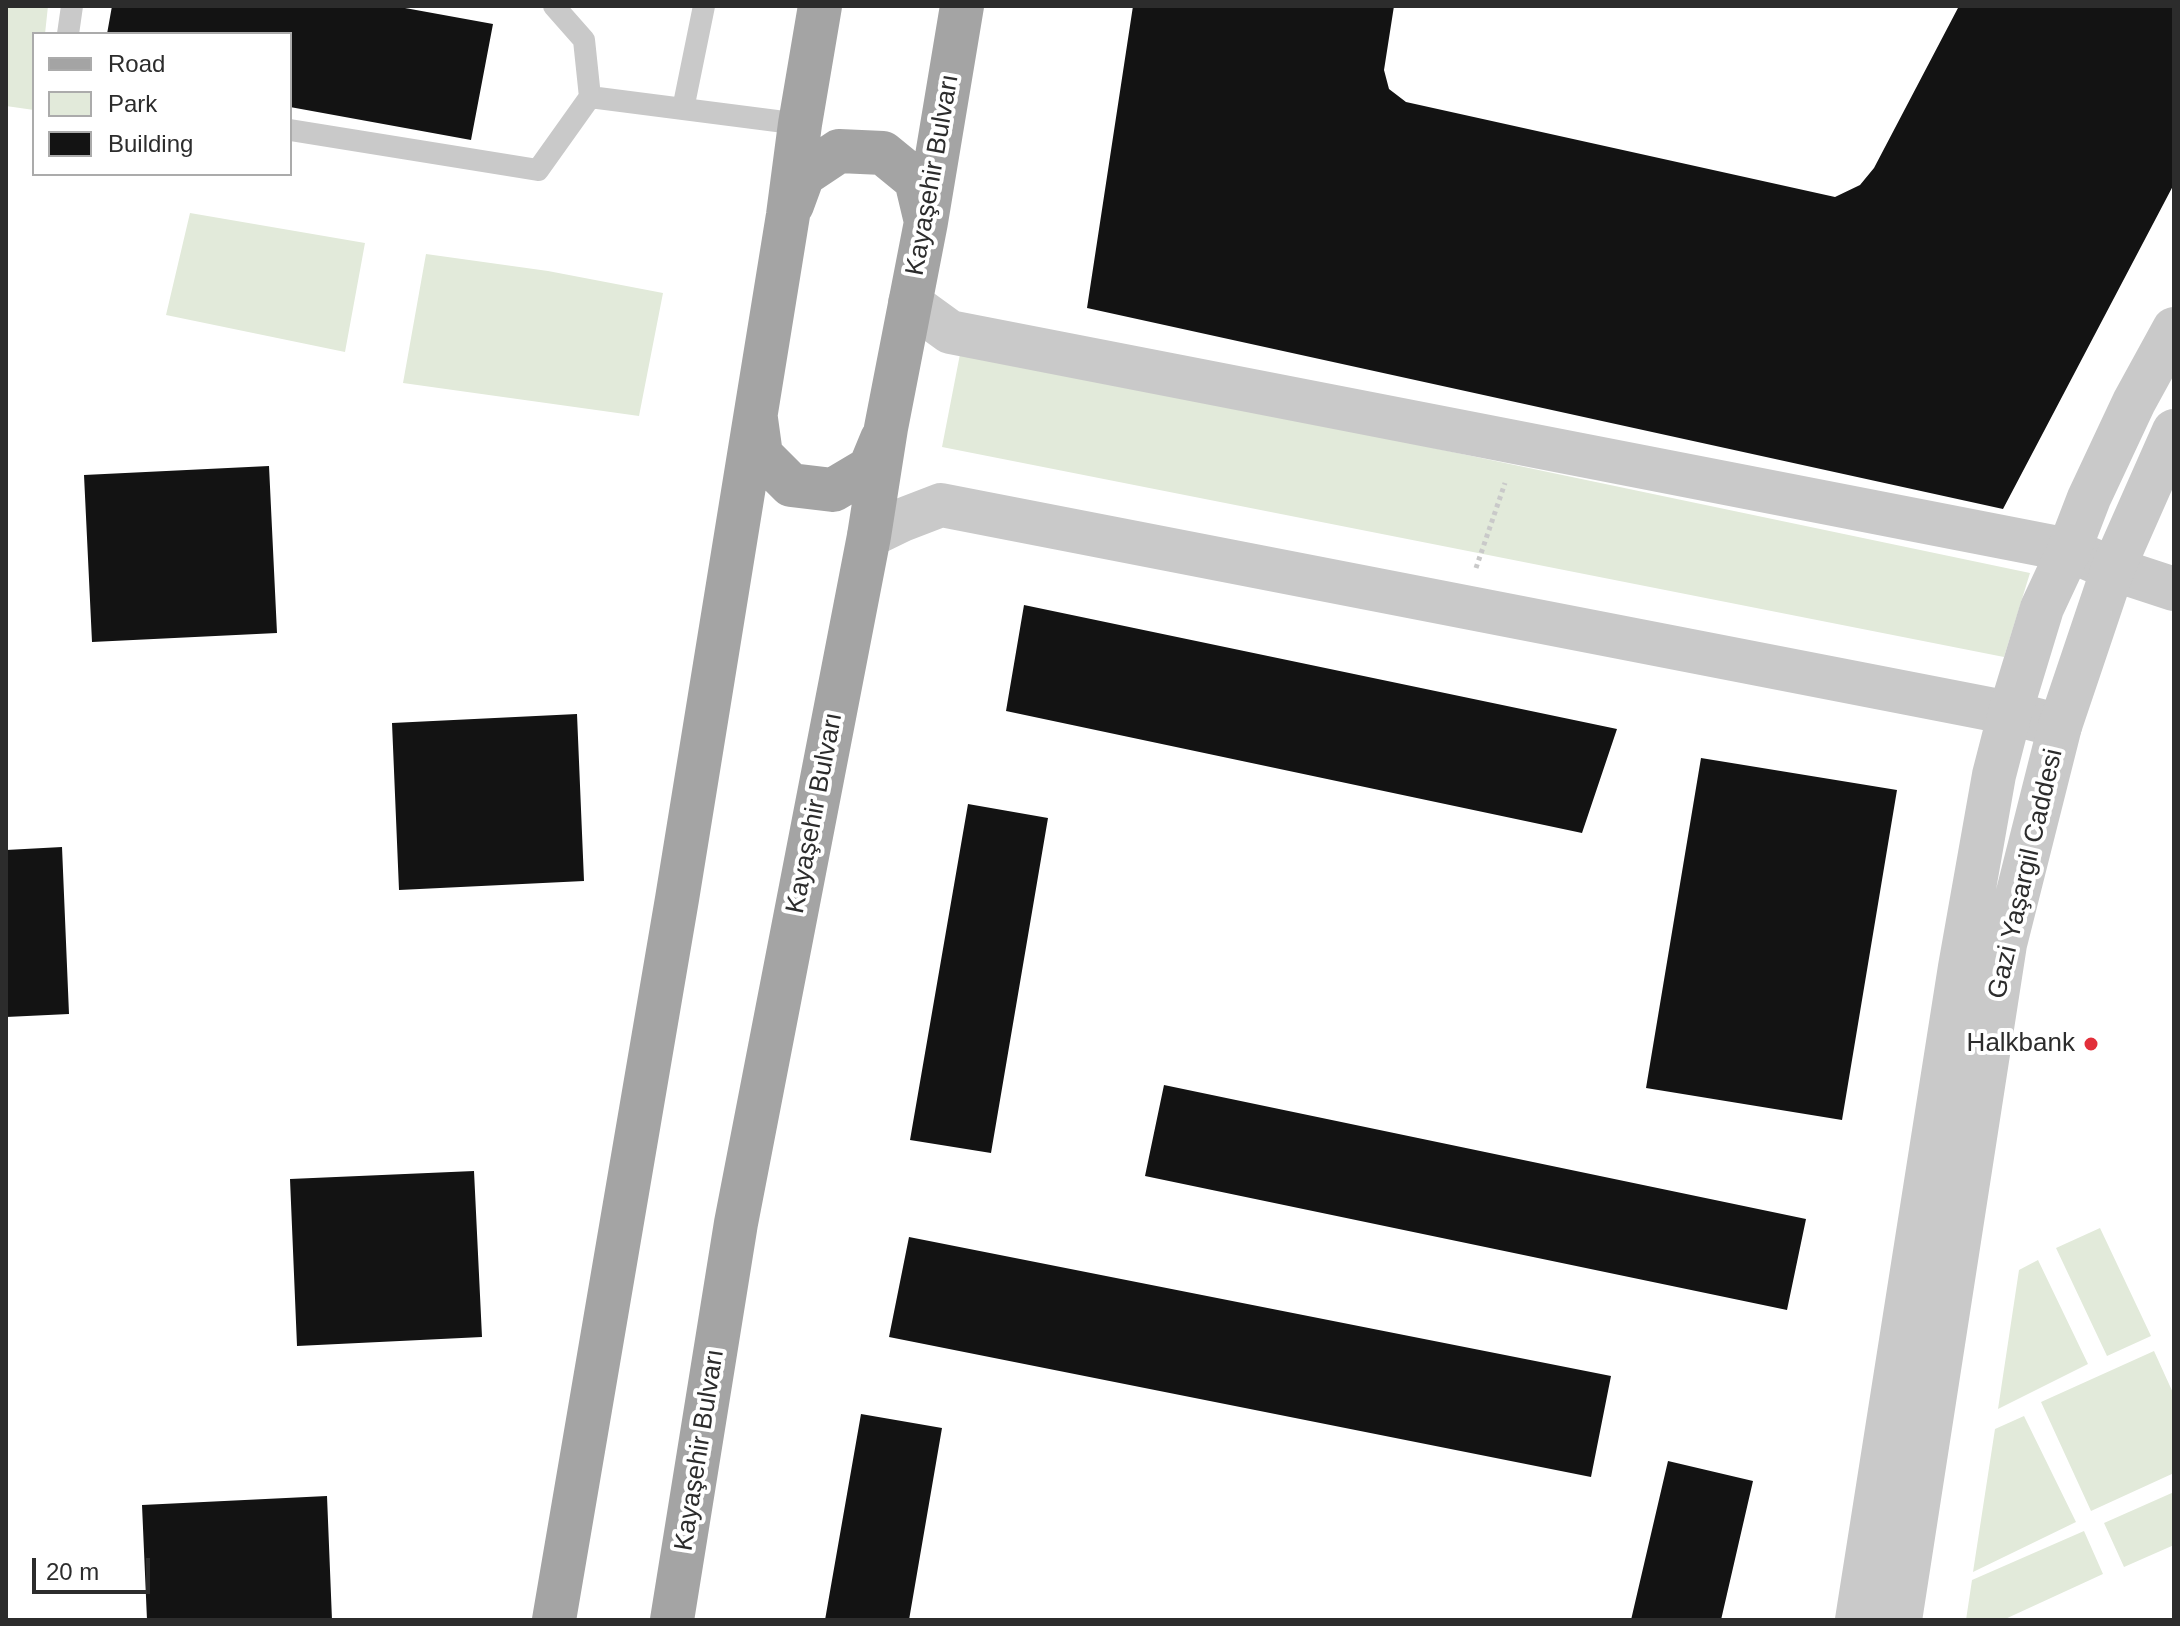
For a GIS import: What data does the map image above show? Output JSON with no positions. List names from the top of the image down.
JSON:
{
  "streets": {
    "main road": ["Kayaşehir Bulvarı"],
    "street": ["Gazi Yaşargil Caddesi"]
  },
  "places": ["Halkbank"],
  "legend": ["Road", "Park", "Building"],
  "scale_bar": "20 m"
}
